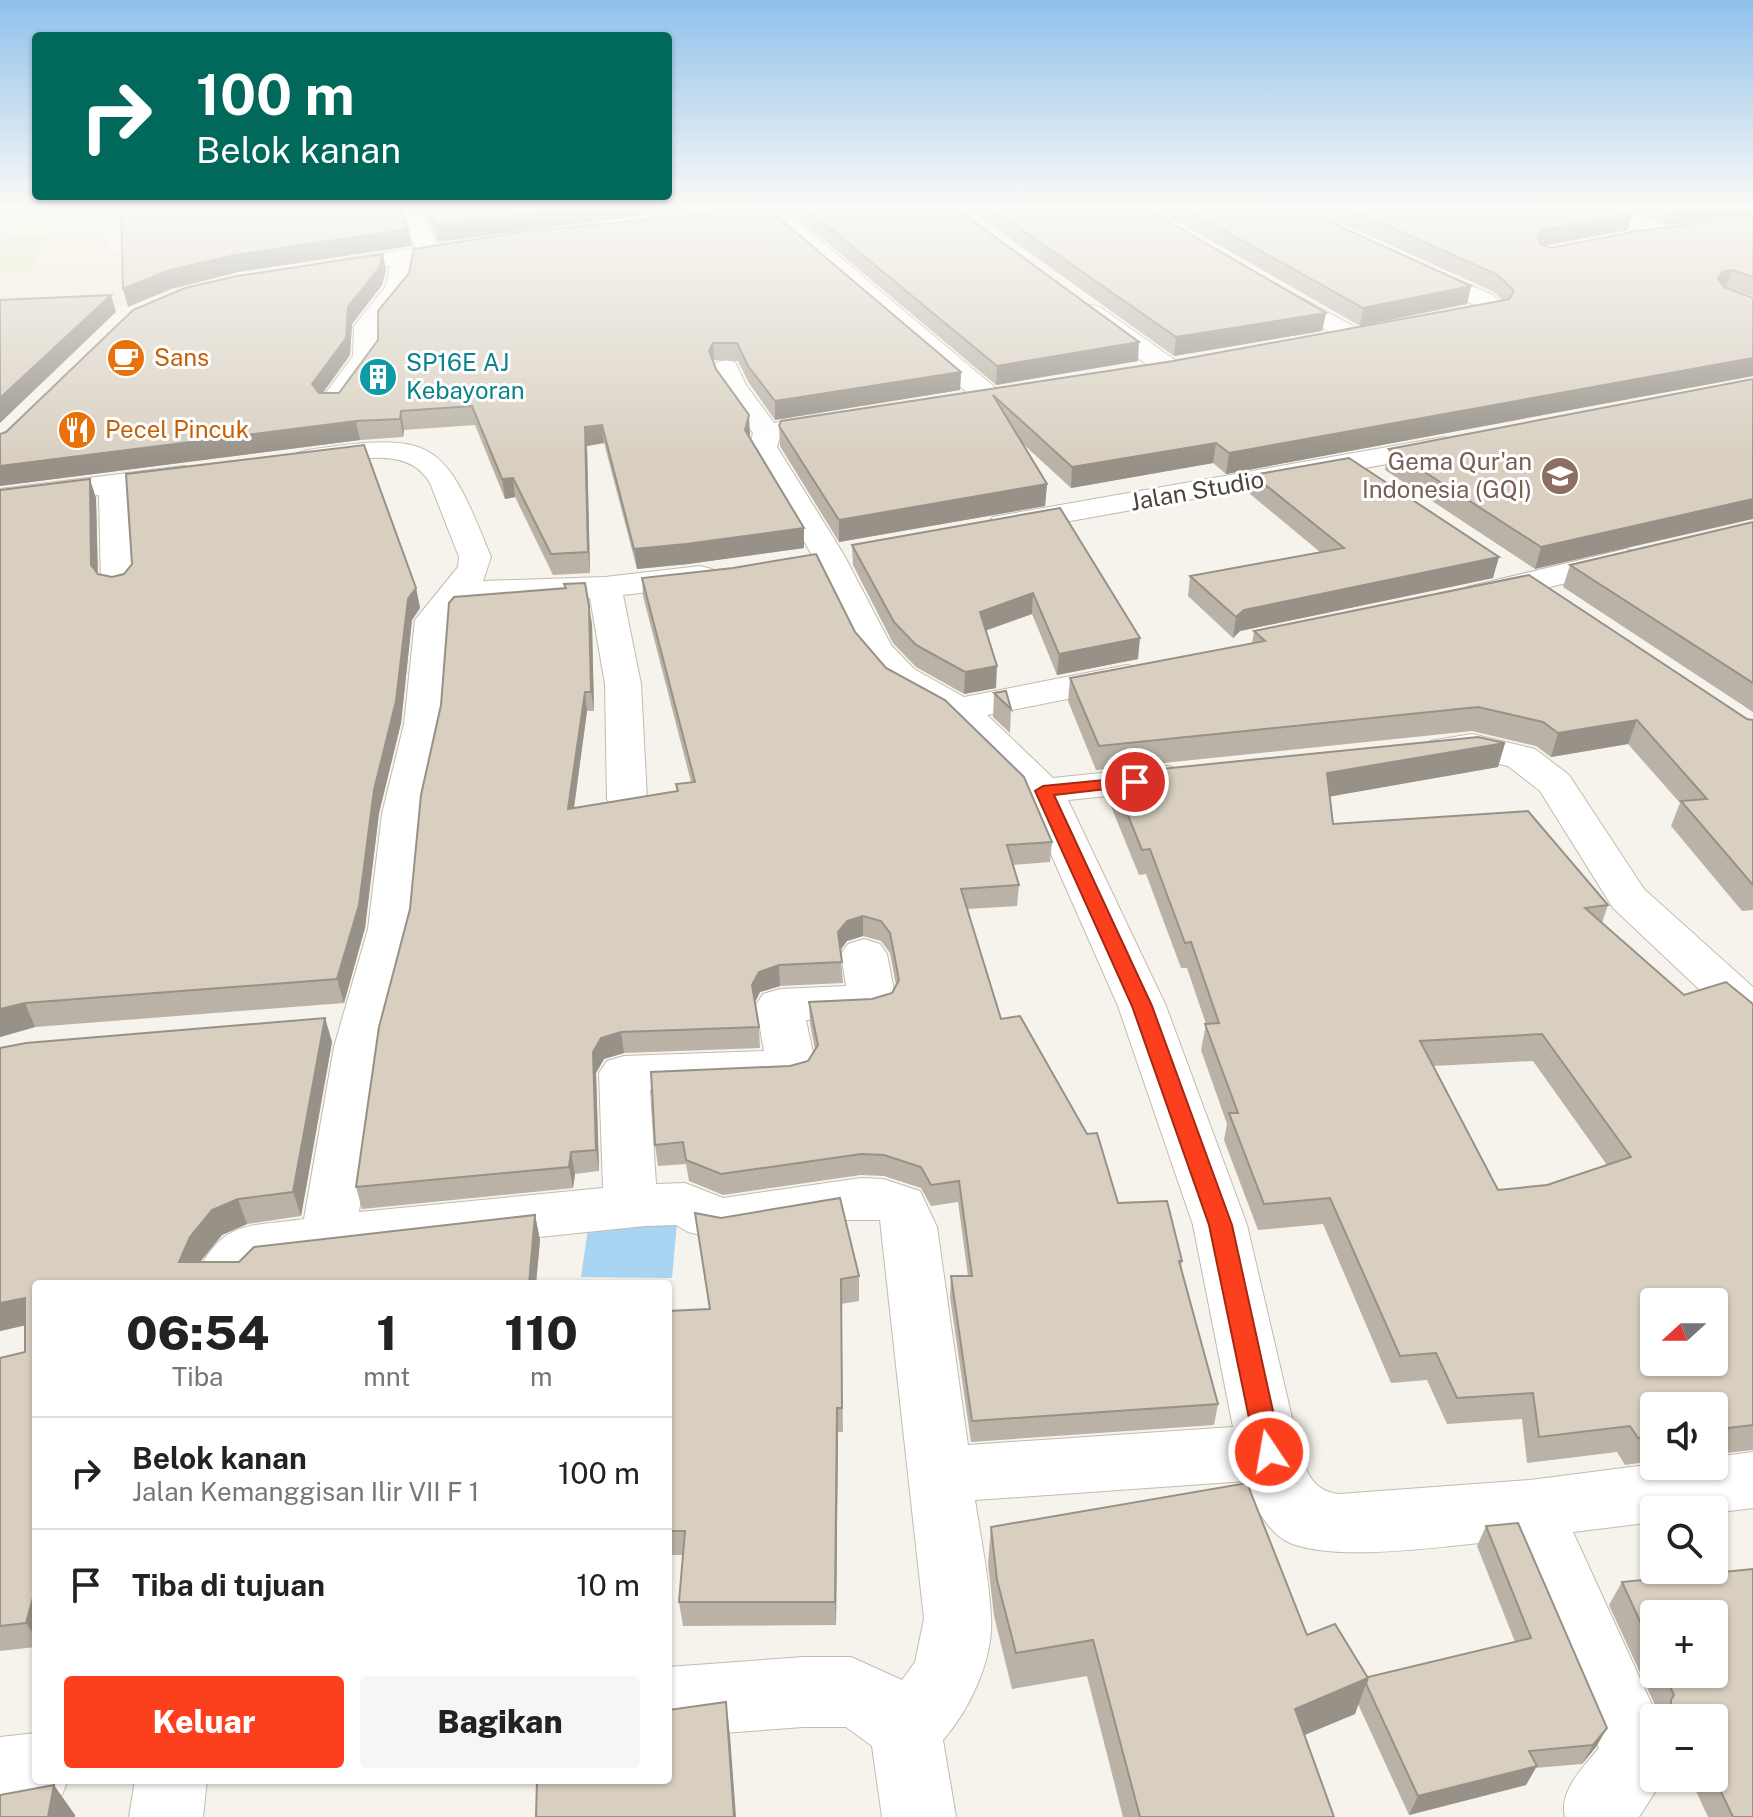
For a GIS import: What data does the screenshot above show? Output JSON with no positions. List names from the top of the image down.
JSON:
{
  "streets": {
    "street": ["Jalan Studio"]
  },
  "places": {
    "cafe": ["Sans"],
    "building": ["SP16E AJ Kebayoran"],
    "restaurant": ["Pecel Pincuk"],
    "school or university": ["Gema Qur'an Indonesia (GQI)"]
  },
  "north": "left",
  "page": {
    "turn": ["100 m", "Belok kanan"],
    "eta": [
      "06:54",
      "Tiba",
      "1",
      "mnt",
      "110",
      "m"
    ],
    "map_buttons": ["+", "−"],
    "list": [
      {
        "name": "Belok kanan",
        "note": "Jalan Kemanggisan Ilir VII F 1",
        "value": "100 m"
      },
      {
        "name": "Tiba di tujuan",
        "value": "10 m"
      }
    ],
    "buttons": ["Keluar", "Bagikan"]
  }
}
